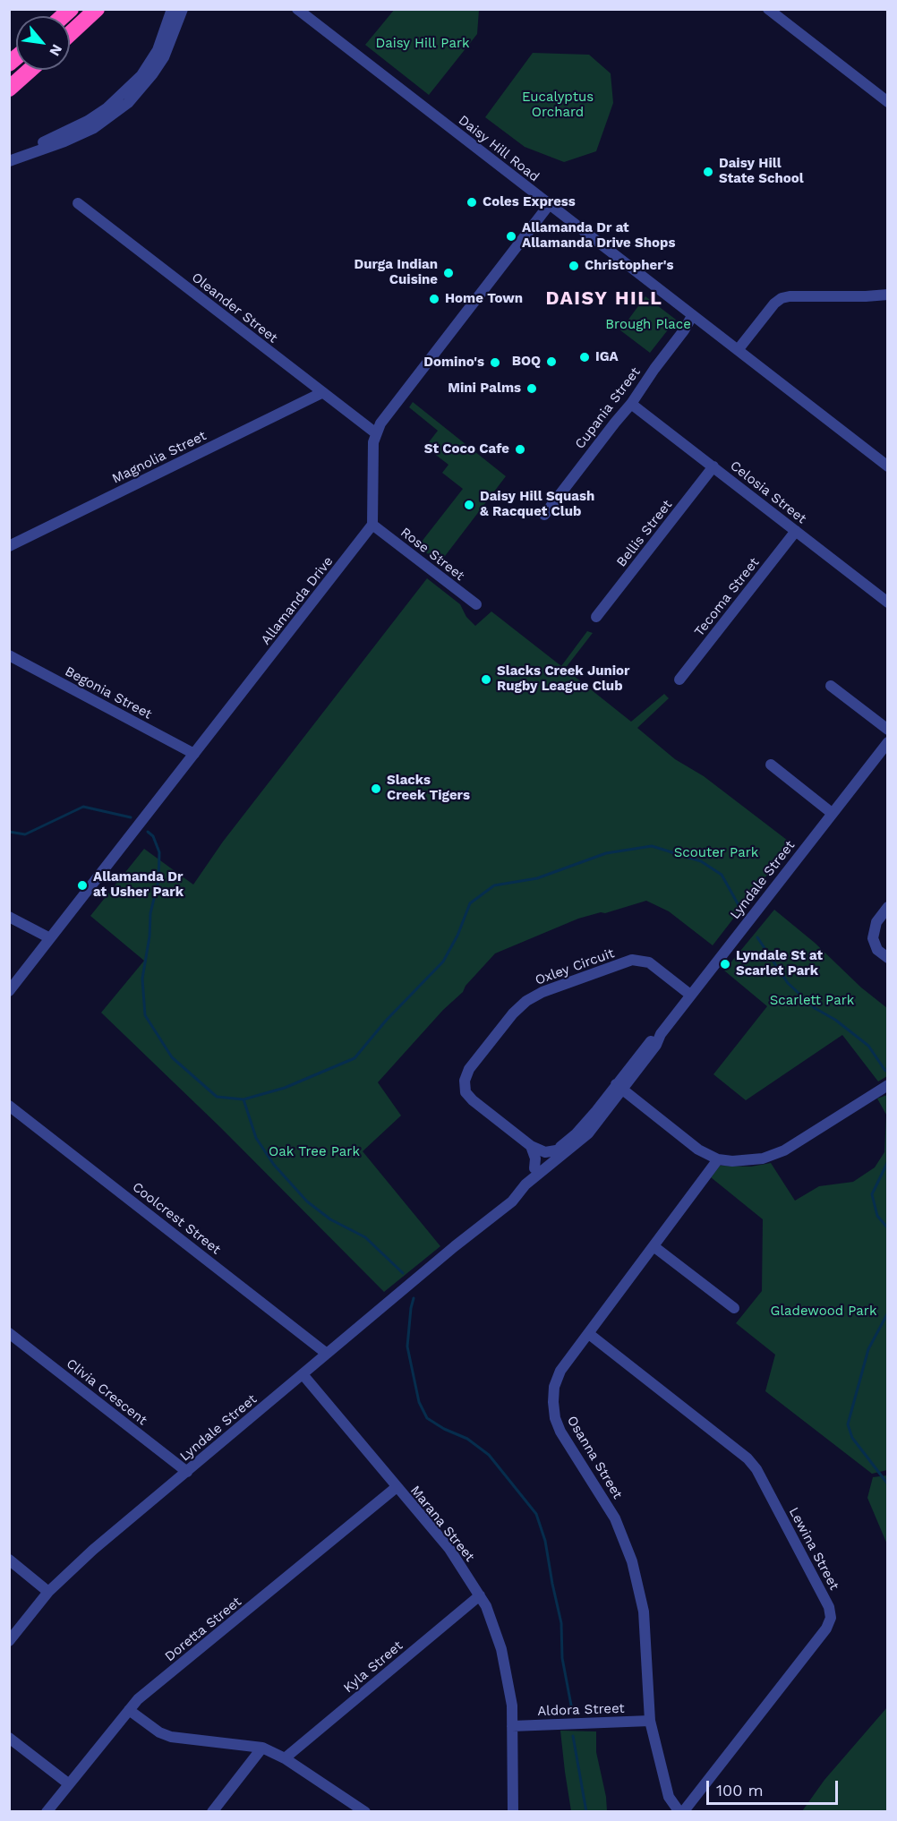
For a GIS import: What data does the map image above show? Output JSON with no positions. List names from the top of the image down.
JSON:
{
  "streets": {
    "street": [
      "Daisy Hill Road",
      "Oleander Street",
      "Cupania Street",
      "Magnolia Street",
      "Celosia Street",
      "Bellis Street",
      "Rose Street",
      "Tecoma Street",
      "Allamanda Drive",
      "Begonia Street",
      "Lyndale Street",
      "Oxley Circuit",
      "Coolcrest Street",
      "Clivia Crescent",
      "Osanna Street",
      "Marana Street",
      "Lewina Street",
      "Doretta Street",
      "Kyla Street",
      "Aldora Street"
    ]
  },
  "crossings": [
    ["Daisy Hill Road", "Cupania Street"],
    ["Oleander Street", "Magnolia Street"],
    ["Cupania Street", "Celosia Street"],
    ["Celosia Street", "Bellis Street"],
    ["Celosia Street", "Tecoma Street"],
    ["Rose Street", "Allamanda Drive"],
    ["Allamanda Drive", "Begonia Street"],
    ["Lyndale Street", "Oxley Circuit"],
    ["Lyndale Street", "Coolcrest Street"],
    ["Lyndale Street", "Clivia Crescent"],
    ["Lyndale Street", "Marana Street"],
    ["Osanna Street", "Lewina Street"],
    ["Osanna Street", "Aldora Street"],
    ["Marana Street", "Doretta Street"],
    ["Marana Street", "Kyla Street"],
    ["Marana Street", "Aldora Street"]
  ],
  "districts": ["DAISY HILL"],
  "parks": [
    "Daisy Hill Park",
    "Eucalyptus Orchard",
    "Brough Place",
    "Scouter Park",
    "Scarlett Park",
    "Oak Tree Park",
    "Gladewood Park"
  ],
  "places": [
    "Daisy Hill State School",
    "Coles Express",
    "Allamanda Dr at Allamanda Drive Shops",
    "Christopher's",
    "Durga Indian Cuisine",
    "Home Town",
    "IGA",
    "BOQ",
    "Domino's",
    "Mini Palms",
    "St Coco Cafe",
    "Daisy Hill Squash & Racquet Club",
    "Slacks Creek Junior Rugby League Club",
    "Slacks Creek Tigers",
    "Allamanda Dr at Usher Park",
    "Lyndale St at Scarlet Park"
  ],
  "scale_bar": "100 m",
  "north": "bottom right"
}
